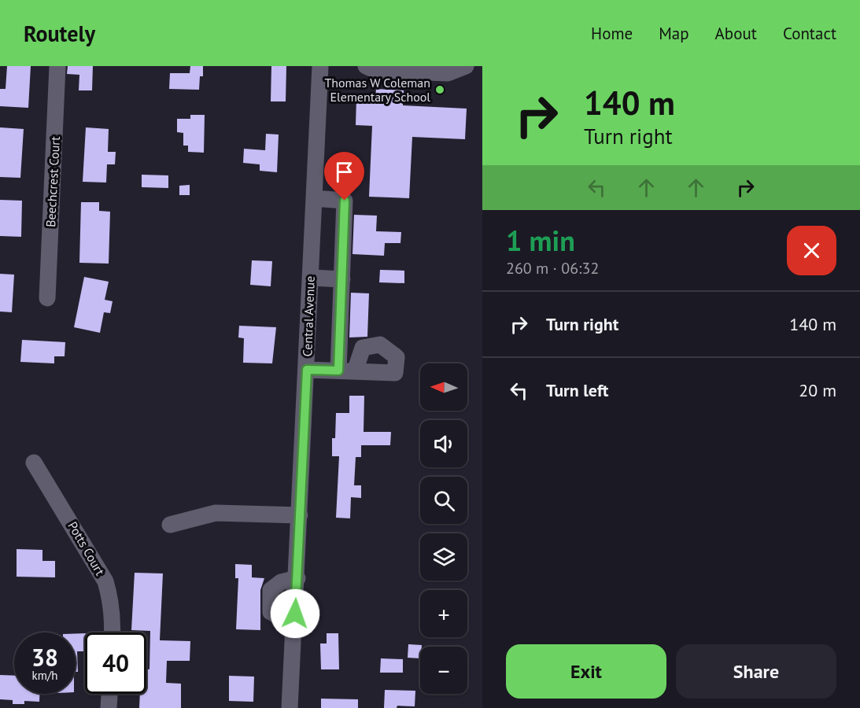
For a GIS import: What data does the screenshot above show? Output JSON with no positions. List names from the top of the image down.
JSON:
{
  "streets": {
    "street": ["Beechcrest Court", "Central Avenue", "Potts Court"]
  },
  "places": ["Thomas W Coleman Elementary School"],
  "north": "left",
  "page": {
    "header": "Routely",
    "nav": [
      "Home",
      "Map",
      "About",
      "Contact"
    ],
    "turn": ["140 m", "Turn right"],
    "heading": ["1 min", "260 m · 06:32"],
    "list": [
      {
        "name": "Turn right",
        "value": "140 m"
      },
      {
        "name": "Turn left",
        "value": "20 m"
      }
    ],
    "map_buttons": ["+", "−"],
    "speed": "38 km/h",
    "limit": "40",
    "buttons": ["Exit", "Share"]
  }
}
